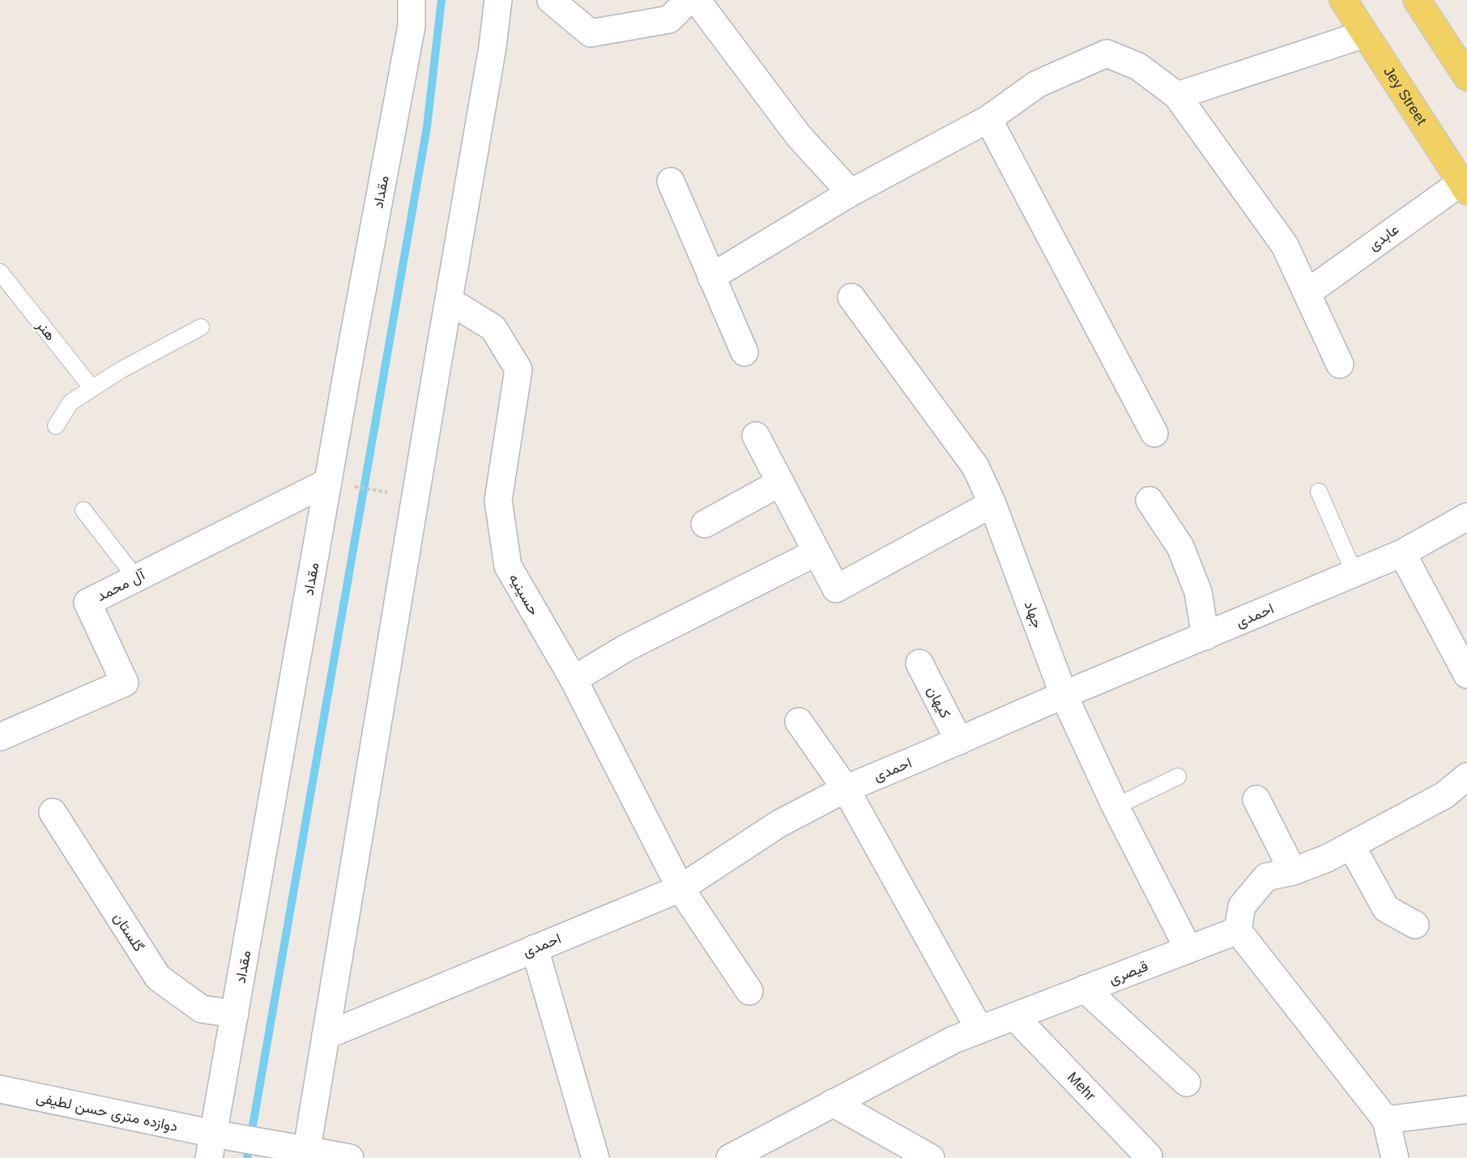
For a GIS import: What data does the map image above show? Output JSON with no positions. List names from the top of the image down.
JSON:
{
  "streets": {
    "main road": ["Jey Street"],
    "street": [
      "مقداد",
      "عابدی",
      "آل محمد",
      "حسینیه",
      "جهاد",
      "احمدی",
      "کیهان",
      "گلستان",
      "قیصری",
      "Mehr",
      "دوازده متری حسن لطیفی"
    ],
    "lane": ["هنر"]
  },
  "crossings": [
    ["Jey Street", "عابدی"],
    ["مقداد", "آل محمد"],
    ["مقداد", "گلستان"],
    ["مقداد", "دوازده متری حسن لطیفی"],
    ["حسینیه", "احمدی"],
    ["جهاد", "احمدی"],
    ["جهاد", "قیصری"],
    ["احمدی", "کیهان"],
    ["قیصری", "Mehr"]
  ]
}
